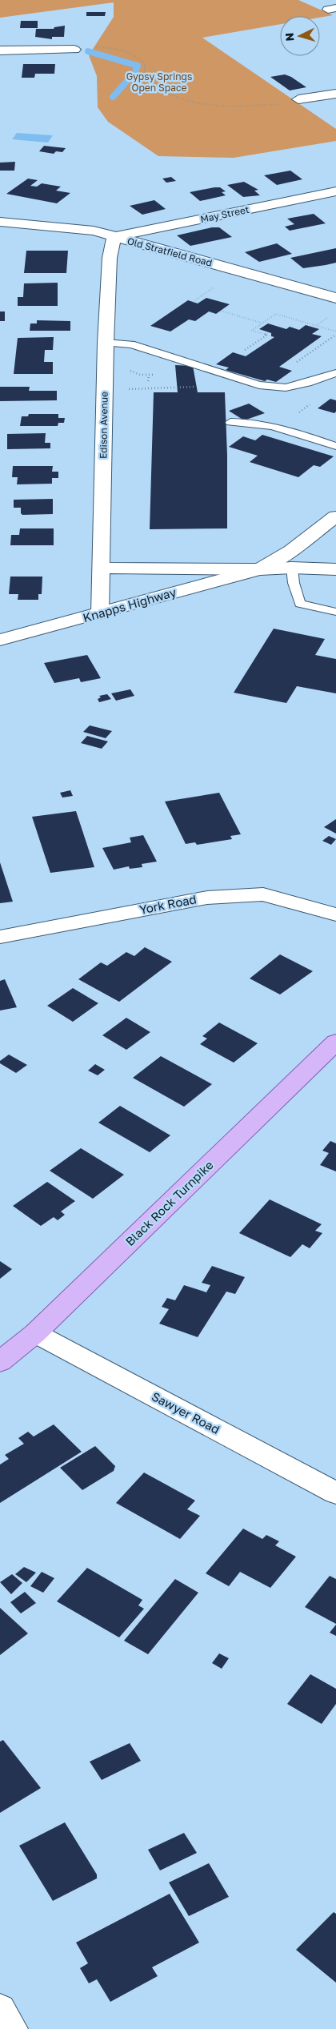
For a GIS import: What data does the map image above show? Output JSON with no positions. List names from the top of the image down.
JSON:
{
  "streets": {
    "main road": ["Black Rock Turnpike"],
    "street": [
      "May Street",
      "Old Stratfield Road",
      "Edison Avenue",
      "Knapps Highway",
      "York Road",
      "Sawyer Road"
    ]
  },
  "crossings": [
    ["May Street", "Old Stratfield Road"],
    ["May Street", "Edison Avenue"],
    ["Old Stratfield Road", "Edison Avenue"],
    ["Edison Avenue", "Knapps Highway"],
    ["Black Rock Turnpike", "Sawyer Road"]
  ],
  "parks": ["Gypsy Springs Open Space"],
  "north": "left"
}
